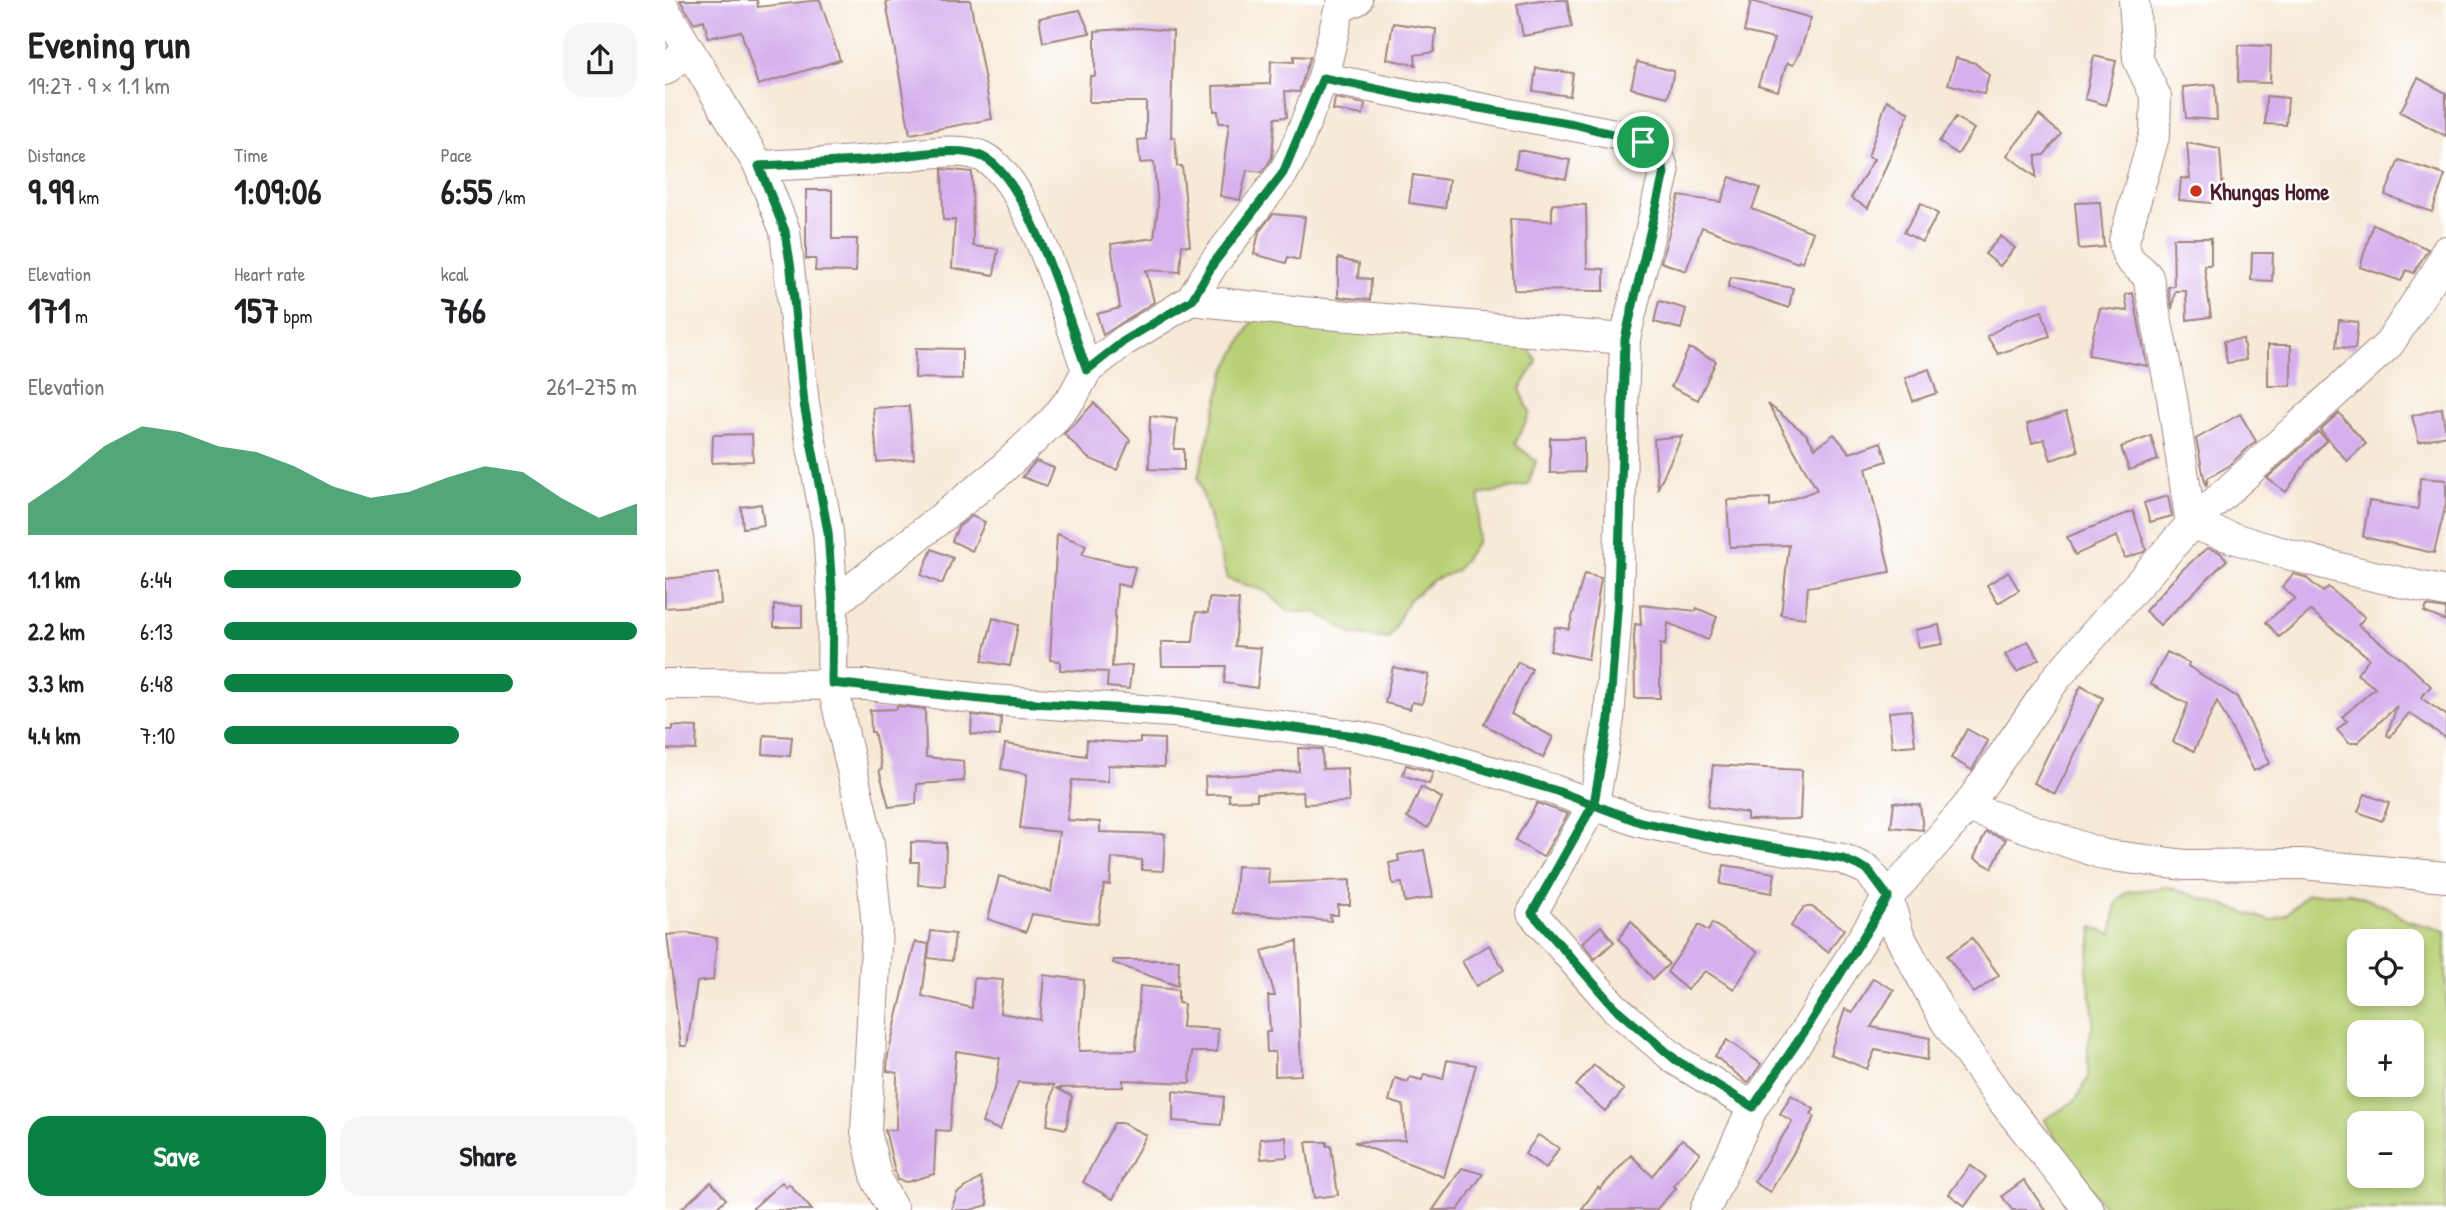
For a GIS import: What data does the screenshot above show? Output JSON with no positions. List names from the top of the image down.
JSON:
{
  "places": ["Khungas Home"],
  "page": {
    "heading": ["Evening run", "19:27 · 9 × 1.1 km"],
    "stats": [
      ["Distance", "9.99 km"],
      ["Time", "1:09:06"],
      ["Pace", "6:55 /km"],
      ["Elevation", "171 m"],
      ["Heart rate", "157 bpm"],
      ["kcal", "766"]
    ],
    "chart": ["Elevation", "261–275 m"],
    "list": [
      {
        "name": "1.1 km",
        "note": "6:44"
      },
      {
        "name": "2.2 km",
        "note": "6:13"
      },
      {
        "name": "3.3 km",
        "note": "6:48"
      },
      {
        "name": "4.4 km",
        "note": "7:10"
      }
    ],
    "map_buttons": ["+", "−"],
    "buttons": ["Save", "Share"]
  }
}
